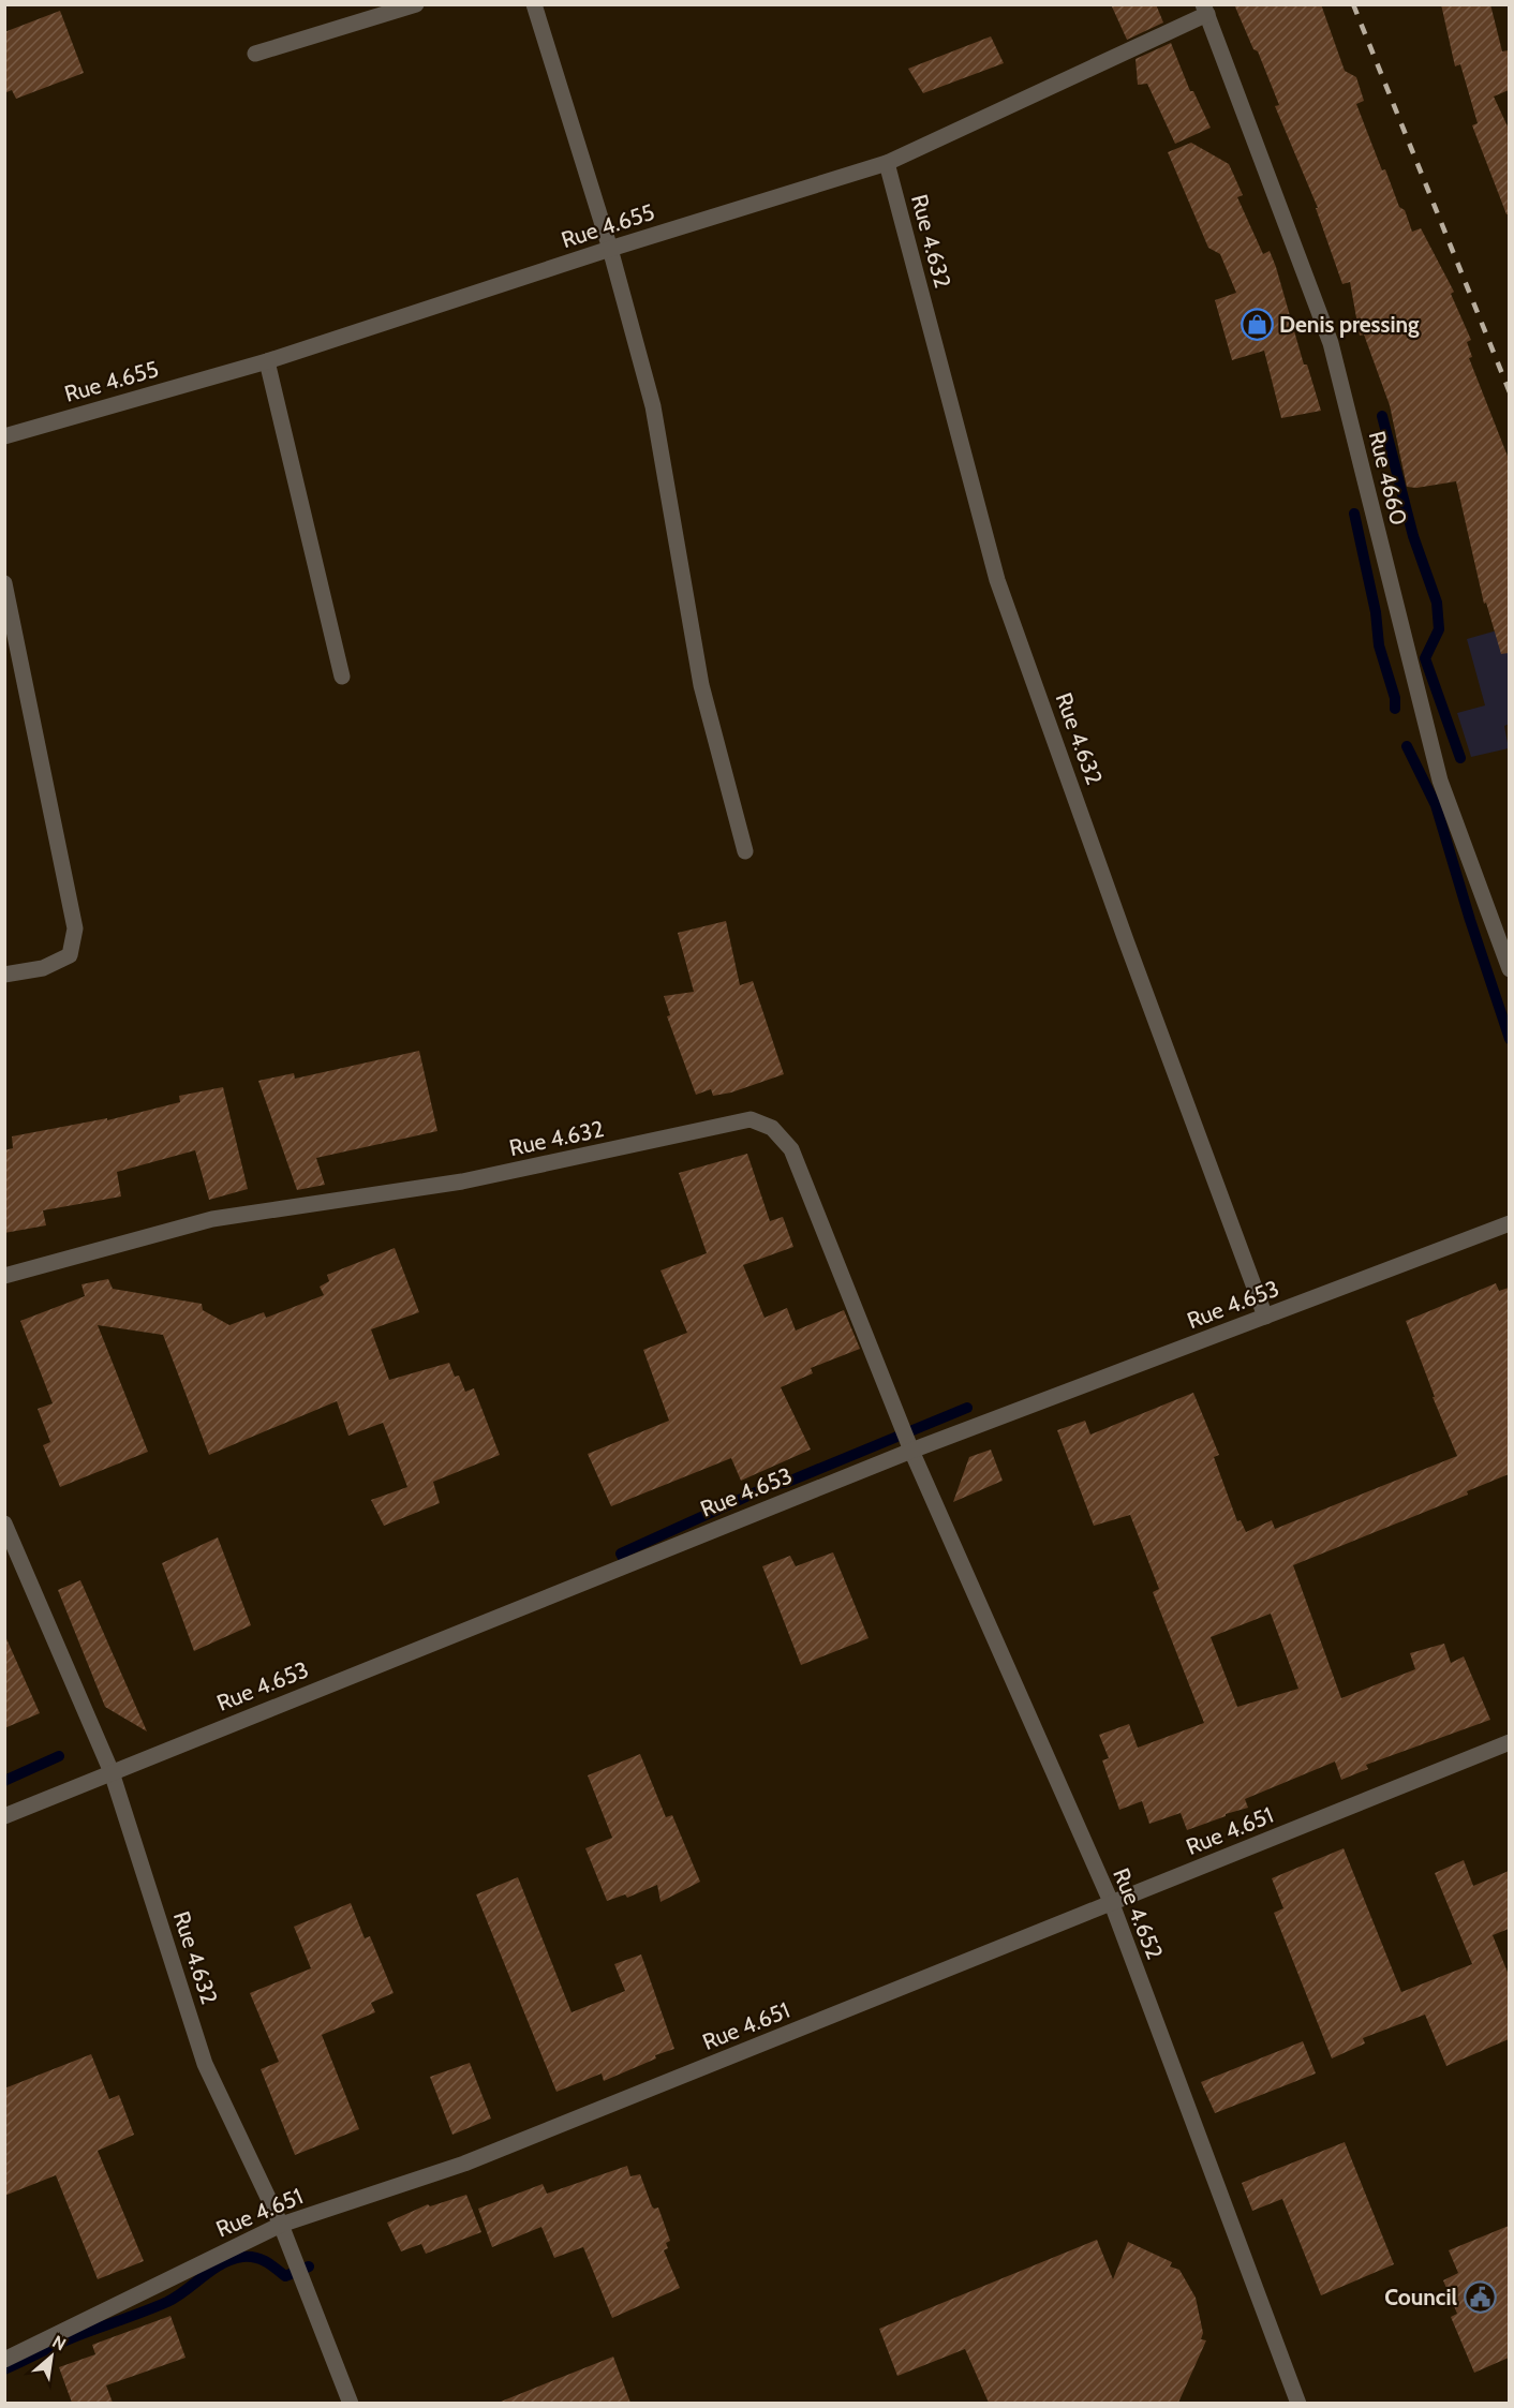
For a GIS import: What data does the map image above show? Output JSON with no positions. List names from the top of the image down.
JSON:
{
  "streets": {
    "street": [
      "Rue 4.655",
      "Rue 4.632",
      "Rue 4660",
      "Rue 4.653",
      "Rue 4.651",
      "Rue 4.652"
    ]
  },
  "crossings": [
    ["Rue 4.655", "Rue 4.632"],
    ["Rue 4.655", "Rue 4660"],
    ["Rue 4.632", "Rue 4.653"],
    ["Rue 4.632", "Rue 4.651"],
    ["Rue 4.632", "Rue 4.652"],
    ["Rue 4.653", "Rue 4.652"],
    ["Rue 4.651", "Rue 4.652"]
  ],
  "places": {
    "shop": ["Denis pressing"],
    "public building": ["Council"]
  },
  "north": "top right"
}
